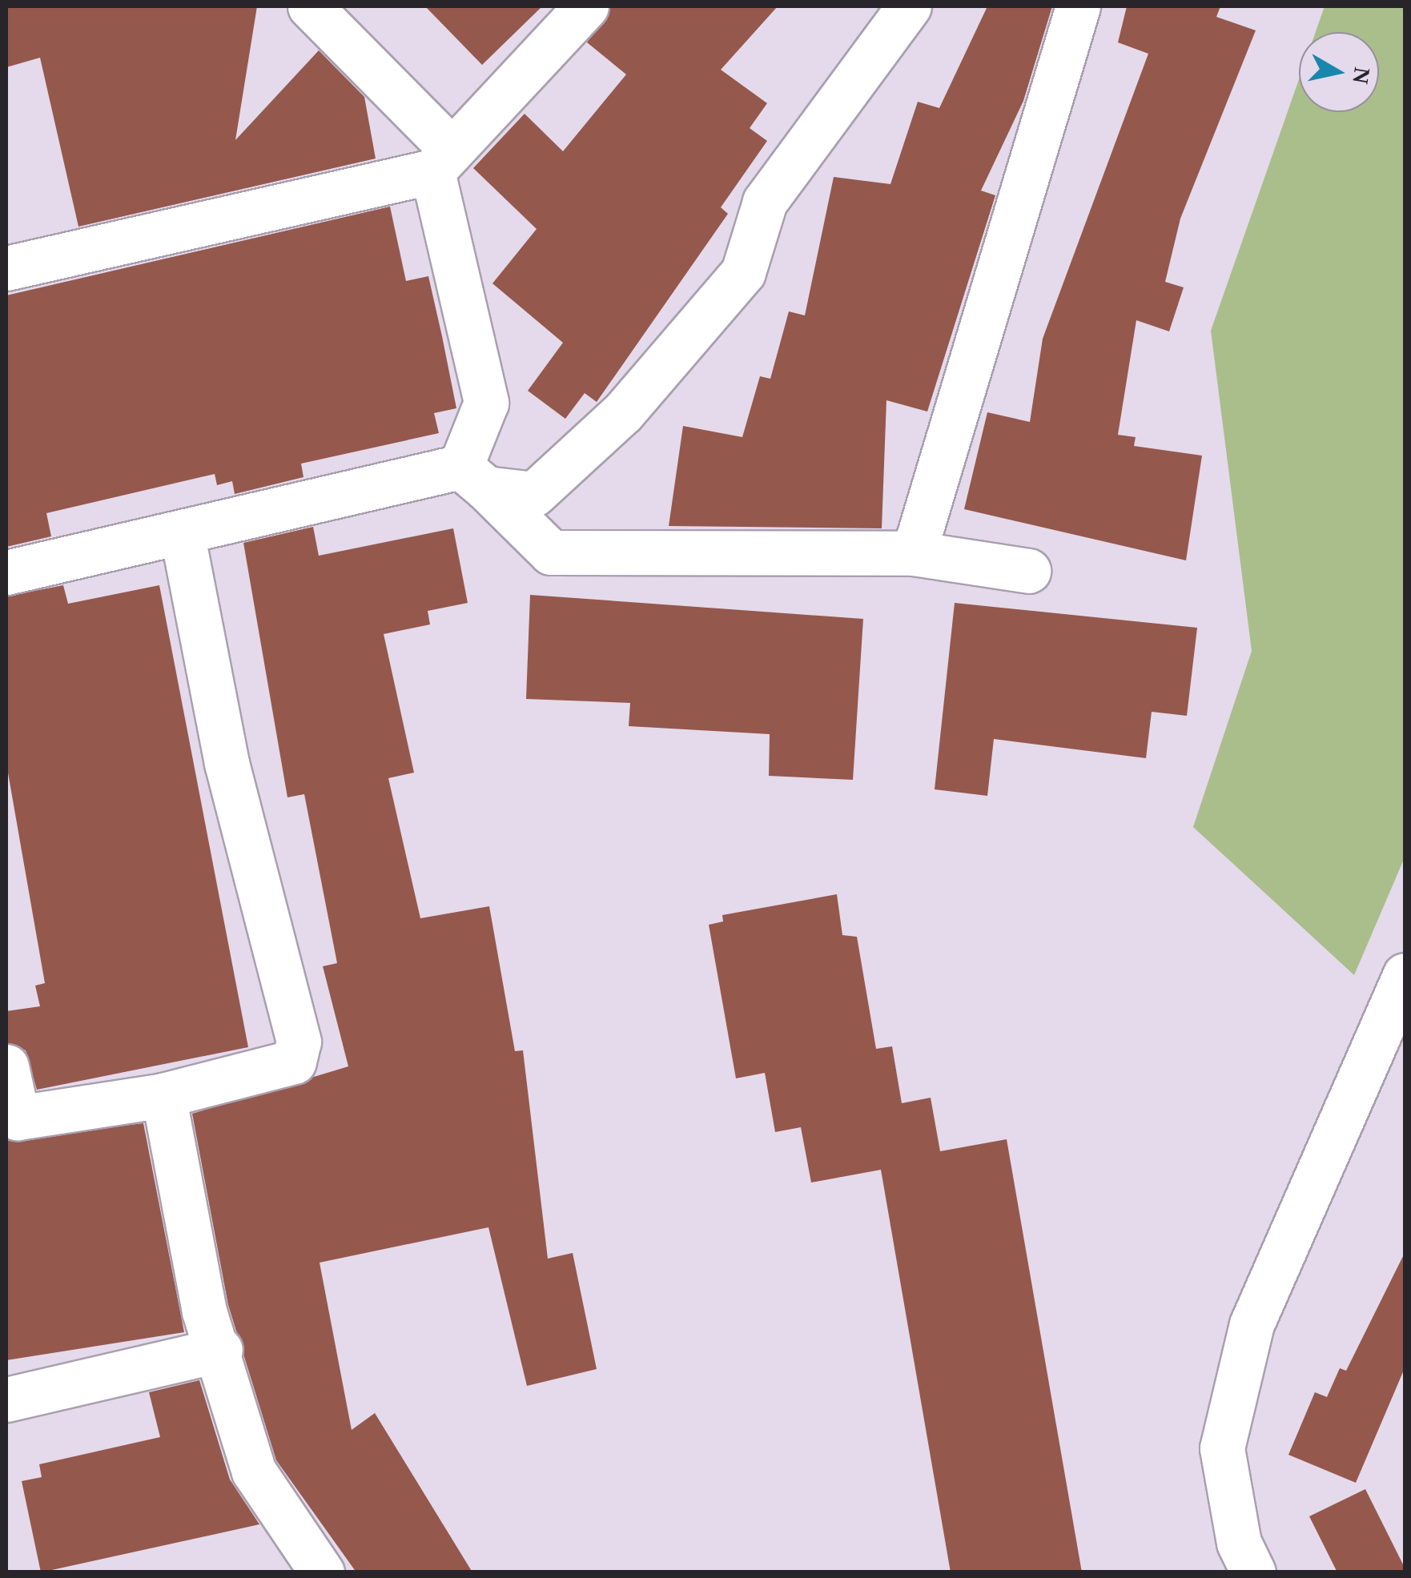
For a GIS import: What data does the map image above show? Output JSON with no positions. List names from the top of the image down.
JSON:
{
  "north": "right"
}
